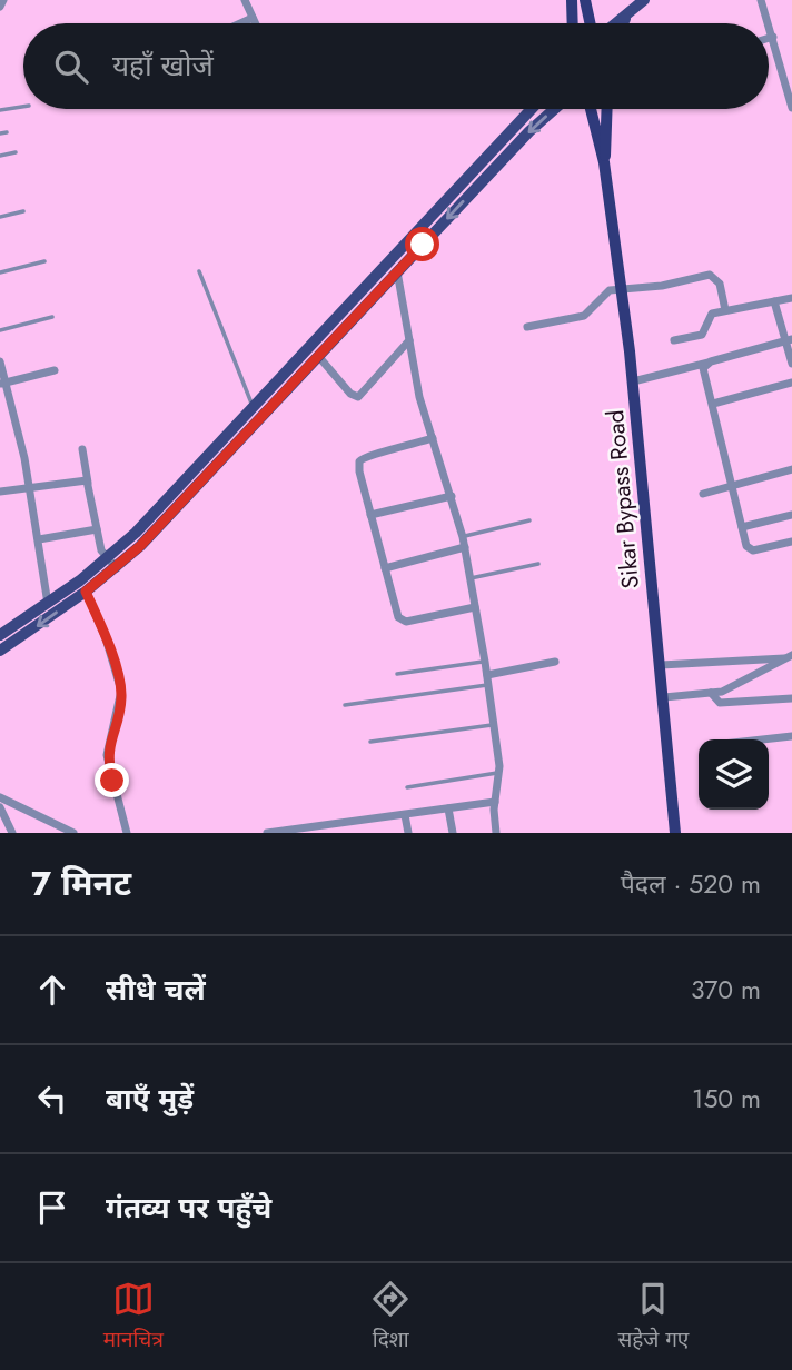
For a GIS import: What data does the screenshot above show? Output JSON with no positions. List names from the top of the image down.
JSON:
{
  "streets": {
    "highway": ["Sikar Bypass Road"]
  },
  "page": {
    "search": "यहाँ खोजें",
    "heading": ["7 मिनट", "पैदल · 520 m"],
    "list": [
      ["सीधे चलें", "370 m"],
      ["बाएँ मुड़ें", "150 m"],
      "गंतव्य पर पहुँचे"
    ],
    "nav": ["मानचित्र", "दिशा", "सहेजे गए"]
  }
}
